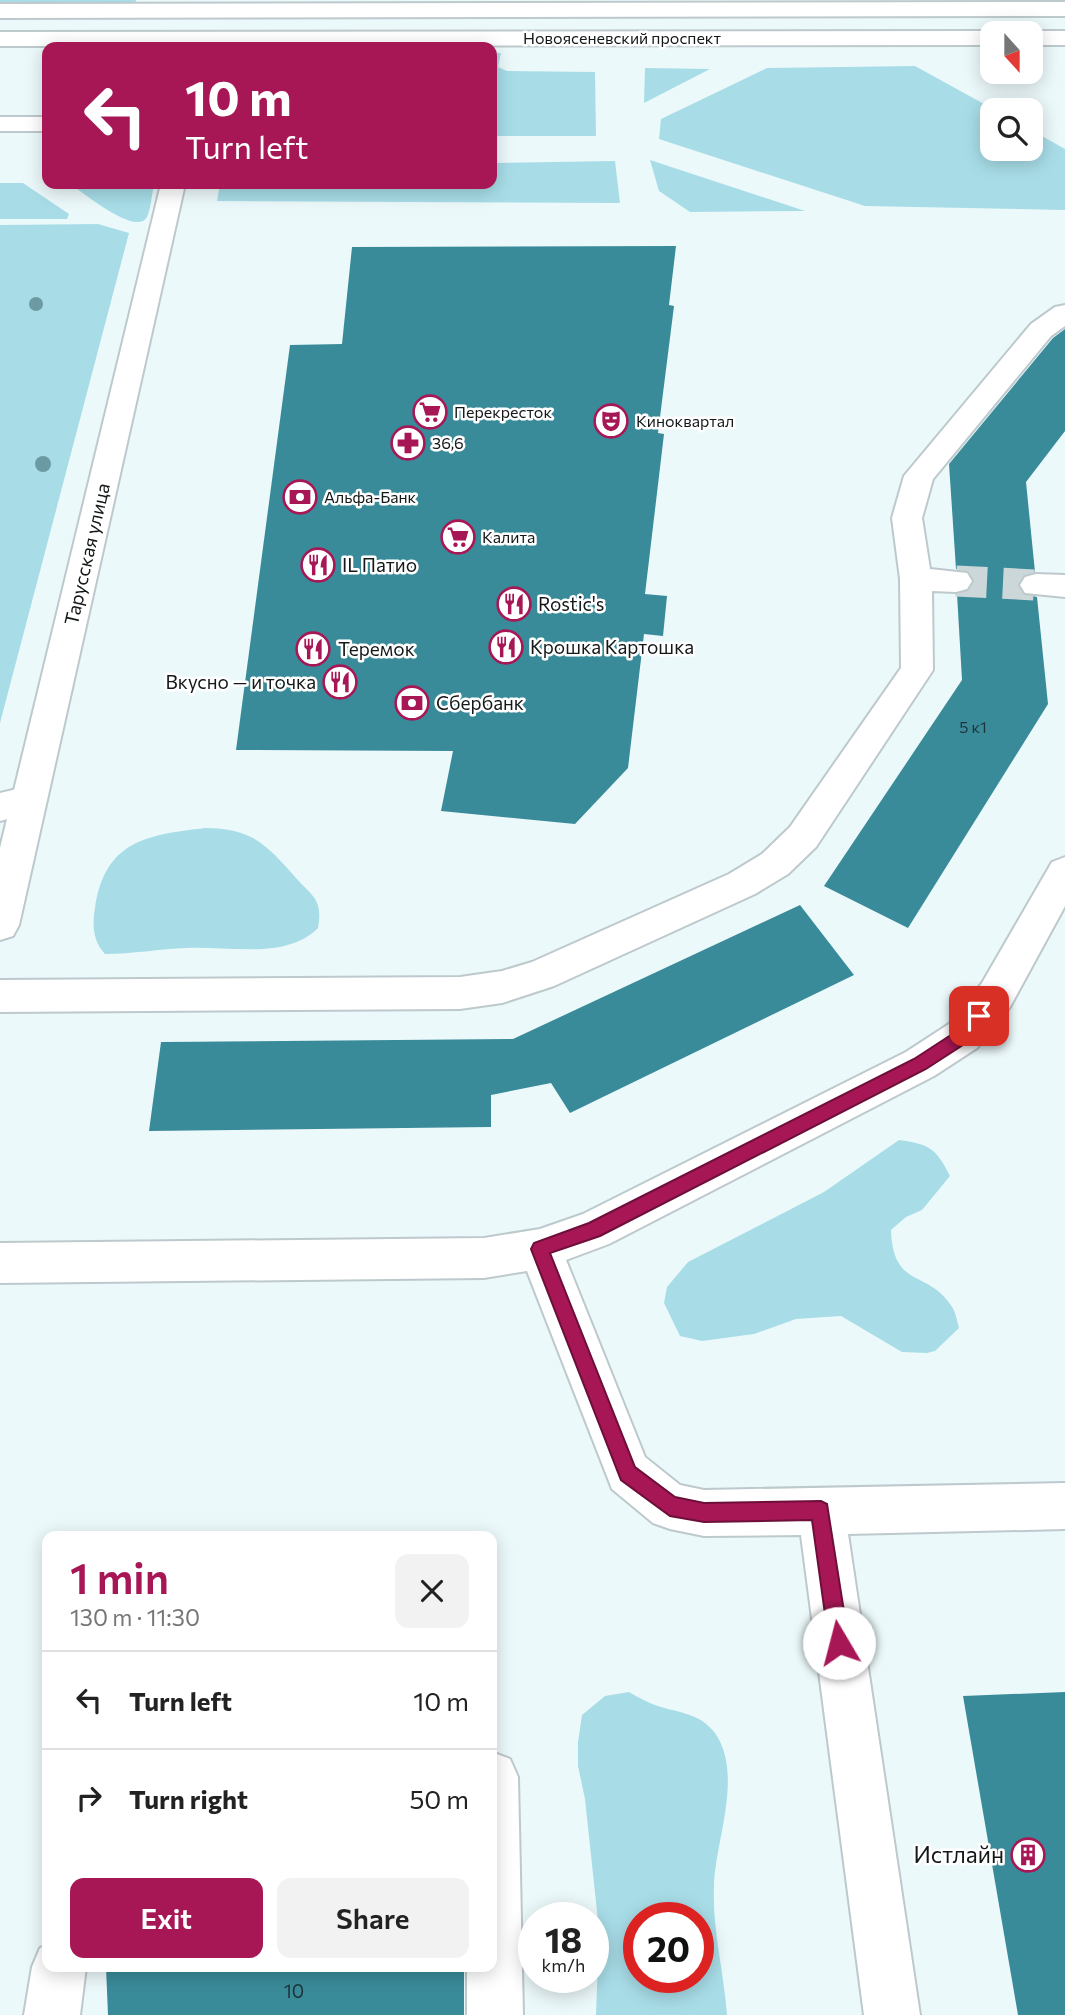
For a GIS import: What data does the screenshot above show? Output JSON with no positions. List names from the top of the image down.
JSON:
{
  "streets": {
    "main road": ["Новоясеневский проспект", "Тарусская улица"]
  },
  "places": {
    "supermarket": ["Перекресток", "Калита"],
    "theatre": ["Киноквартал"],
    "pharmacy": ["36,6"],
    "bank": ["Альфа-Банк", "Сбербанк"],
    "restaurant": [
      "IL Патио",
      "Rostic's",
      "Крошка Картошка",
      "Теремок",
      "Вкусно — и точка"
    ],
    "building": ["Истлайн"]
  },
  "house_numbers": ["5 к1", "10"],
  "north": "bottom",
  "page": {
    "turn": ["10 m", "Turn left"],
    "heading": ["1 min", "130 m · 11:30"],
    "list": [
      {
        "name": "Turn left",
        "value": "10 m"
      },
      {
        "name": "Turn right",
        "value": "50 m"
      }
    ],
    "buttons": ["Exit", "Share"],
    "speed": "18 km/h",
    "limit": "20"
  }
}
